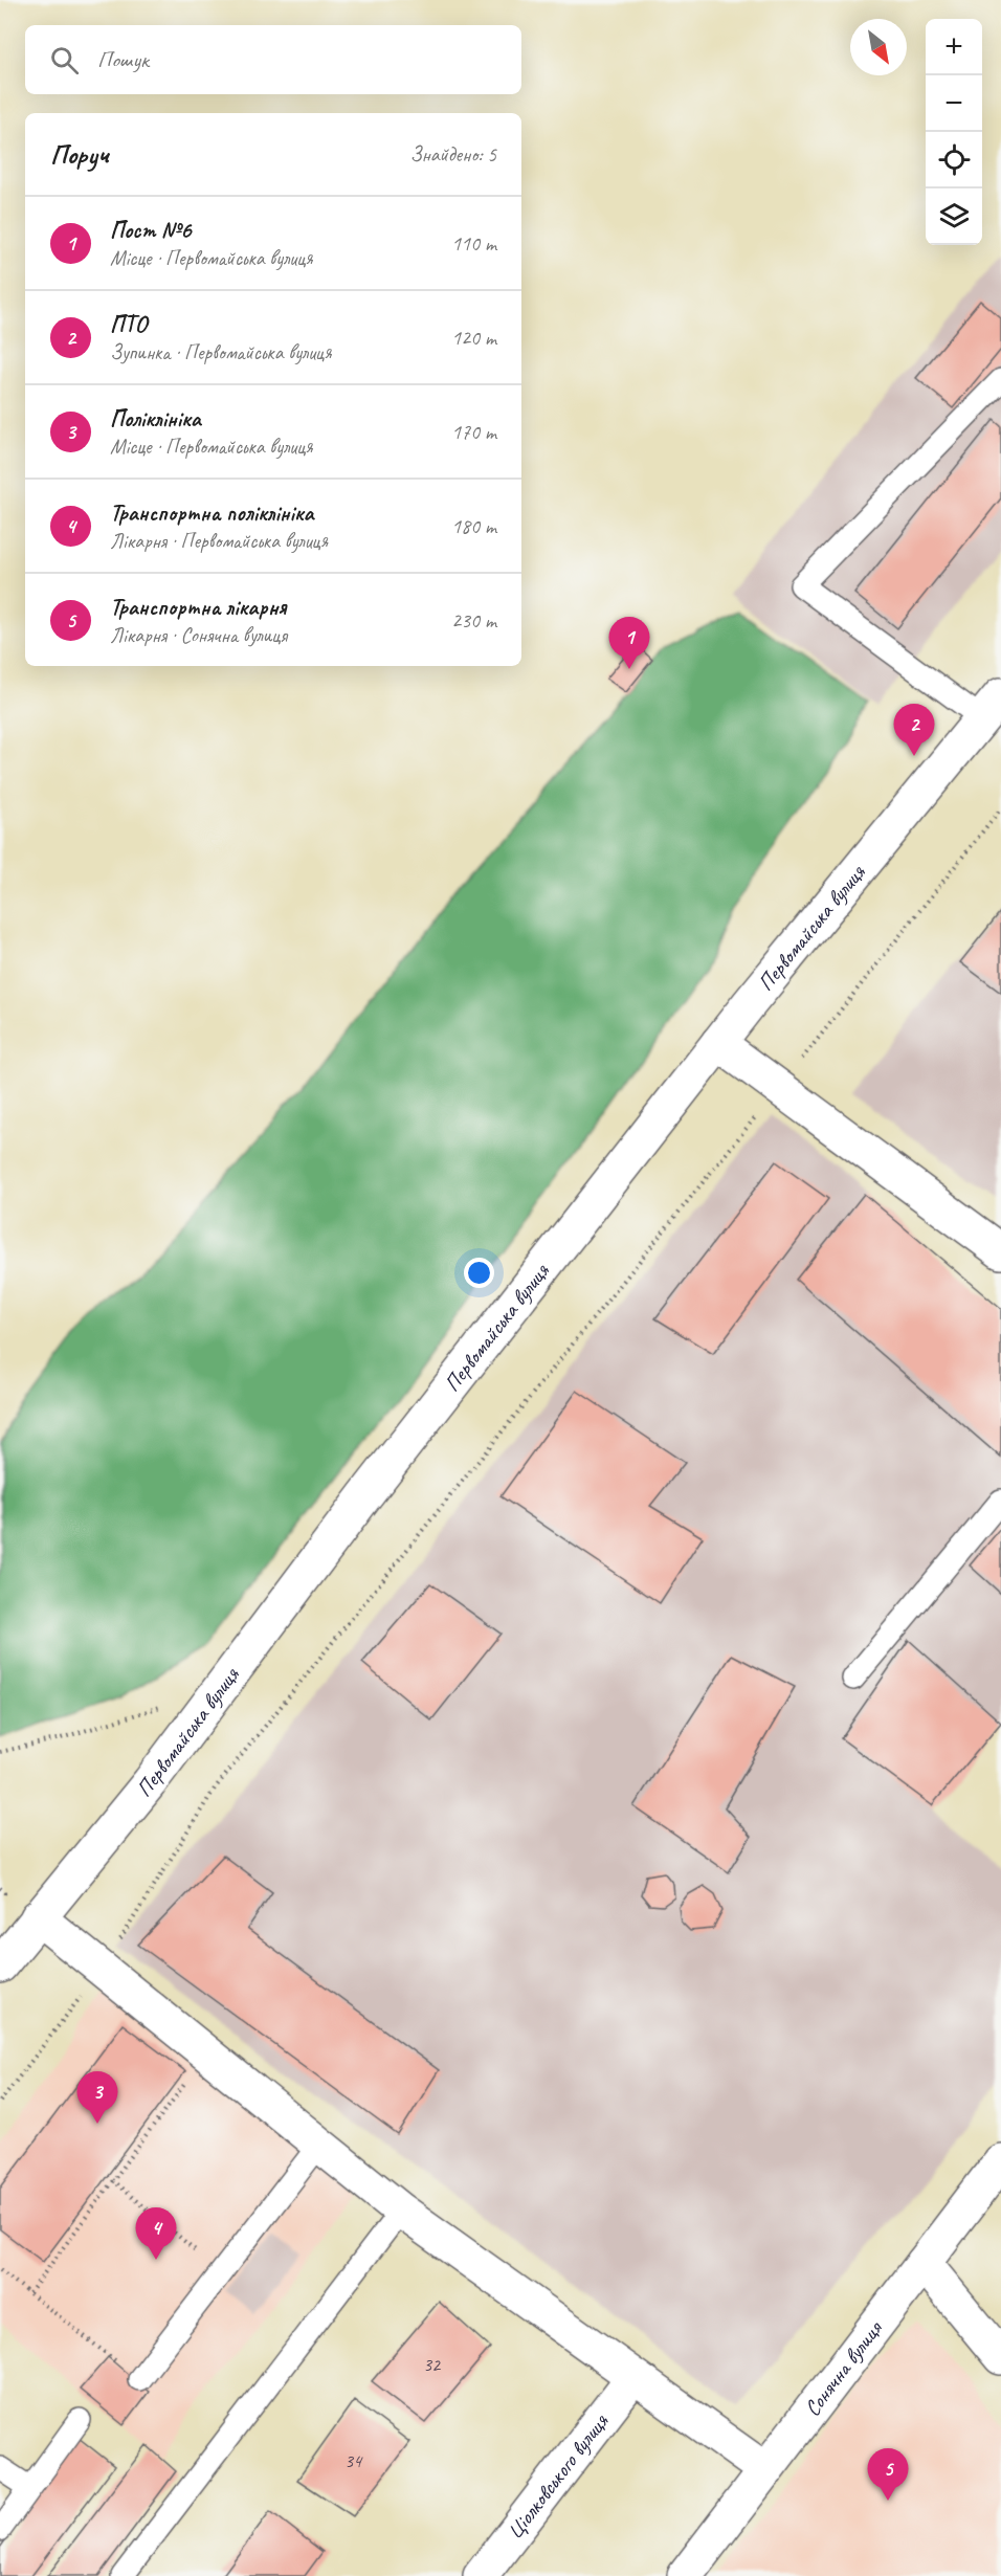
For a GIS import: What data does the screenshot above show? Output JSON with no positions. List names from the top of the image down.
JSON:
{
  "streets": {
    "street": ["Первомайська вулиця", "Сонячна вулиця", "Ціолковського вулиця"]
  },
  "house_numbers": ["32", "34"],
  "north": "bottom right",
  "page": {
    "map_buttons": ["+", "−"],
    "search": "Пошук",
    "heading": ["Поруч", "Знайдено: 5"],
    "list": [
      {
        "mark": "1",
        "name": "Пост №6",
        "note": "Місце · Первомайська вулиця",
        "value": "110 m"
      },
      {
        "mark": "2",
        "name": "ПТО",
        "note": "Зупинка · Первомайська вулиця",
        "value": "120 m"
      },
      {
        "mark": "3",
        "name": "Поліклініка",
        "note": "Місце · Первомайська вулиця",
        "value": "170 m"
      },
      {
        "mark": "4",
        "name": "Транспортна поліклініка",
        "note": "Лікарня · Первомайська вулиця",
        "value": "180 m"
      },
      {
        "mark": "5",
        "name": "Транспортна лікарня",
        "note": "Лікарня · Сонячна вулиця",
        "value": "230 m"
      }
    ],
    "pins": [
      "1",
      "2",
      "3",
      "4",
      "5"
    ]
  }
}
